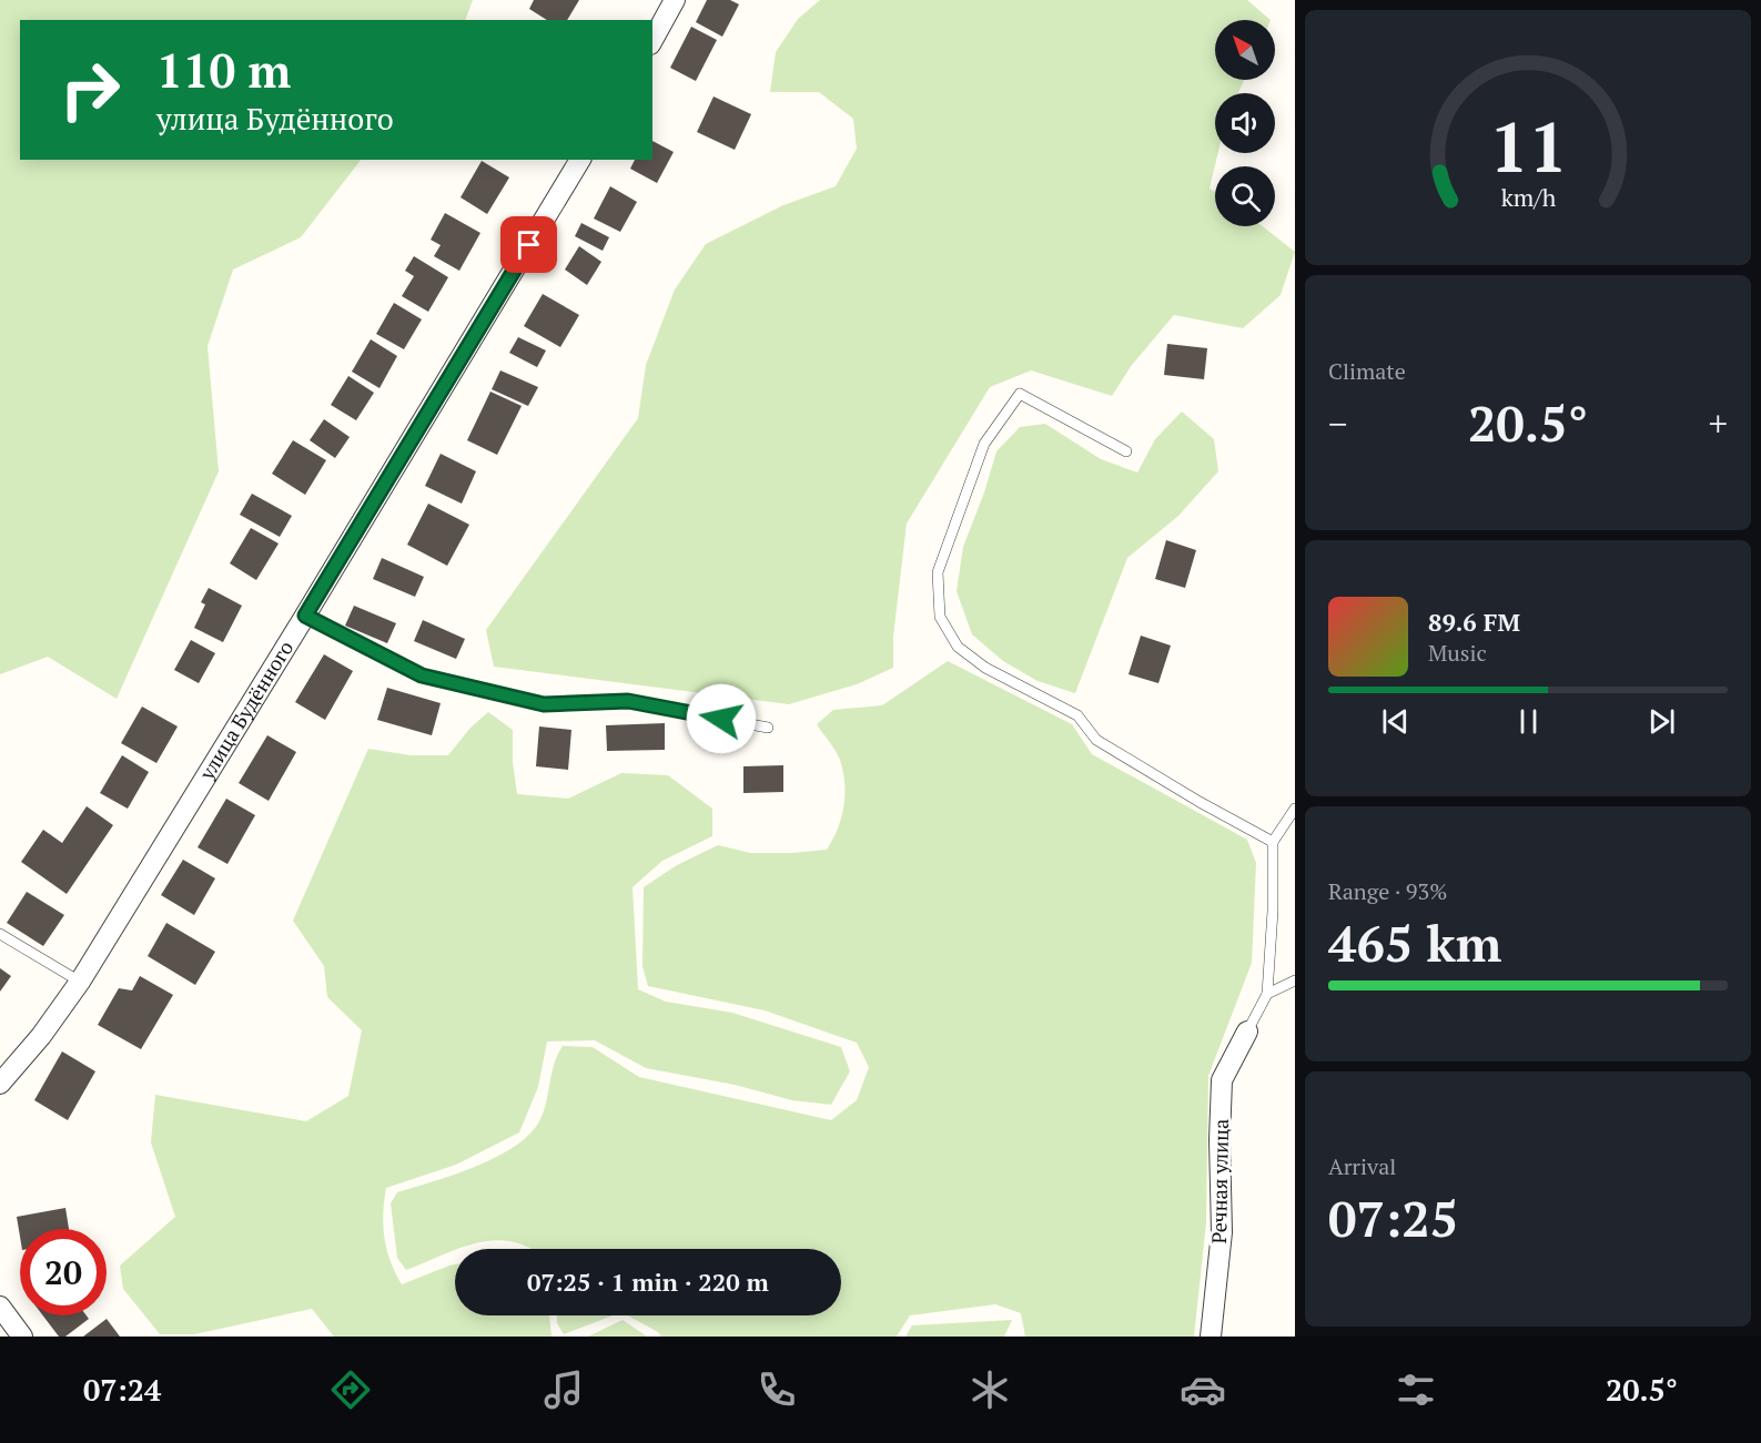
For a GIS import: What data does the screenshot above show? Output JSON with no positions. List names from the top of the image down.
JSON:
{
  "streets": {
    "street": ["улица Будённого", "Речная улица"]
  },
  "north": "top left",
  "page": {
    "turn": ["110 m", "улица Будённого"],
    "tile": [
      "Climate",
      ["Range · 93%", "465 km"],
      ["Arrival", "07:25"]
    ],
    "heat": ["−", "20.5°", "+"],
    "song": ["89.6 FM", "Music"],
    "limit": "20",
    "trip": "07:25 · 1 min · 220 m",
    "tabs": ["07:24", "20.5°"],
    "gauge": ["11", "km/h"]
  }
}
